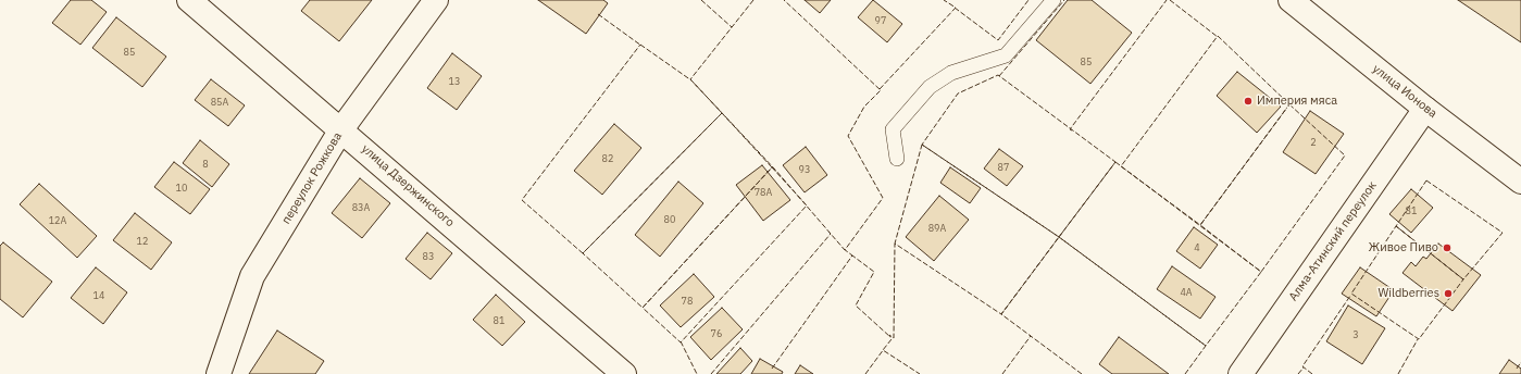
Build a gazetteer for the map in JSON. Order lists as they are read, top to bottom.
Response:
{
  "streets": {
    "street": [
      "улица Ионова",
      "переулок Рожкова",
      "улица Дзержинского",
      "Алма-Атинский переулок"
    ]
  },
  "crossings": [
    ["улица Ионова", "Алма-Атинский переулок"],
    ["переулок Рожкова", "улица Дзержинского"]
  ],
  "places": ["Империя мяса", "Живое Пиво", "Wildberries"],
  "house_numbers": [
    "97",
    "85",
    "85",
    "13",
    "85А",
    "2",
    "82",
    "8",
    "87",
    "93",
    "10",
    "78А",
    "83А",
    "81",
    "80",
    "12А",
    "89А",
    "12",
    "4",
    "83",
    "4А",
    "14",
    "78",
    "81",
    "76",
    "3"
  ]
}
